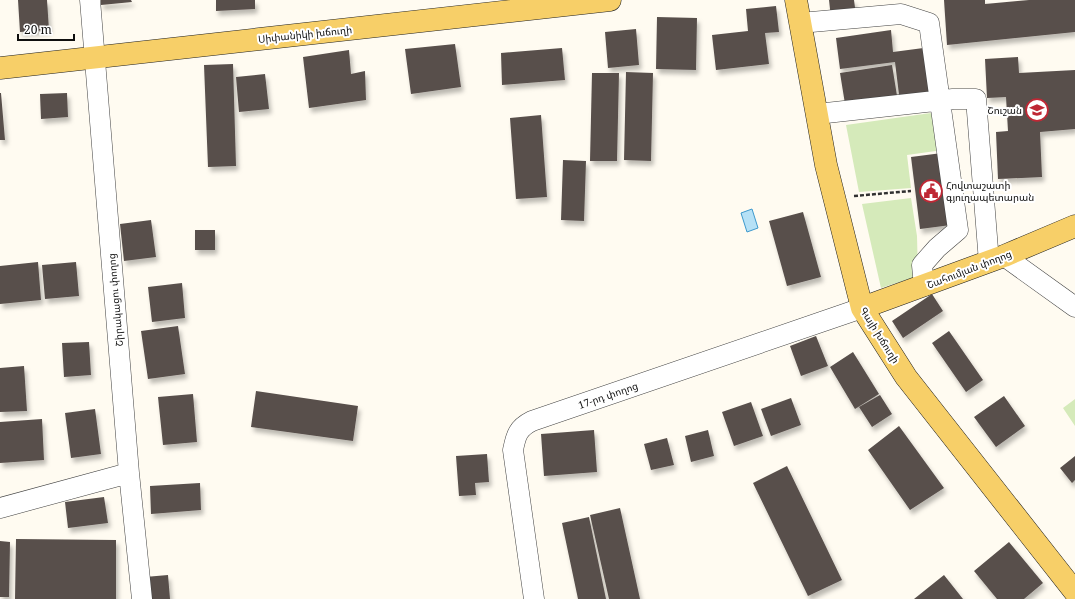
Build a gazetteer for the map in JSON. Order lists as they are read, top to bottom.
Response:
{
  "streets": {
    "main road": ["Սիփանիկի խճուղի", "Շահումյան փողոց", "Գայի խճուղի"],
    "street": ["Շիրակացու փողոց", "17-րդ փողոց"]
  },
  "crossings": [
    ["Սիփանիկի խճուղի", "Շիրակացու փողոց"],
    ["Շահումյան փողոց", "Գայի խճուղի"],
    ["Շահումյան փողոց", "17-րդ փողոց"],
    ["Գայի խճուղի", "17-րդ փողոց"]
  ],
  "places": {
    "school or university": ["Շուշան"],
    "public building": ["Հովտաշատի գյուղապետարան"]
  },
  "scale_bar": "20 m"
}
